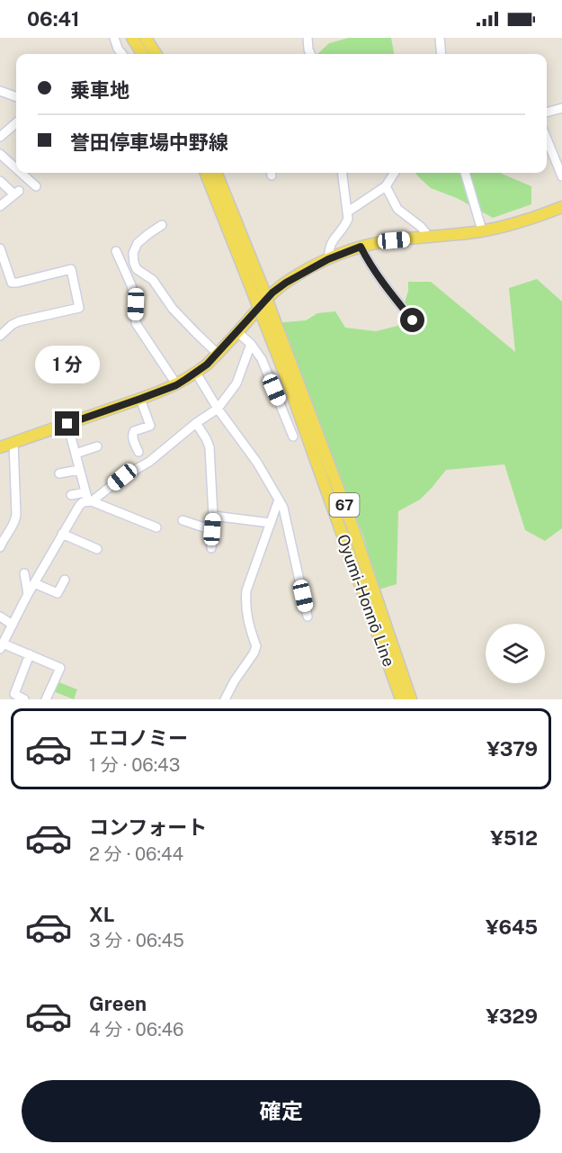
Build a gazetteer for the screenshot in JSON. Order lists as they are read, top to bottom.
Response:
{
  "streets": {
    "main road": ["67", "Oyumi-Honnō Line"]
  },
  "page": {
    "status": "06:41",
    "banner": ["乗車地", "誉田停車場中野線"],
    "bubble": "1 分",
    "list": [
      {
        "name": "エコノミー",
        "note": "1 分 · 06:43",
        "value": "¥379"
      },
      {
        "name": "コンフォート",
        "note": "2 分 · 06:44",
        "value": "¥512"
      },
      {
        "name": "XL",
        "note": "3 分 · 06:45",
        "value": "¥645"
      },
      {
        "name": "Green",
        "note": "4 分 · 06:46",
        "value": "¥329"
      }
    ],
    "buttons": "確定"
  }
}
